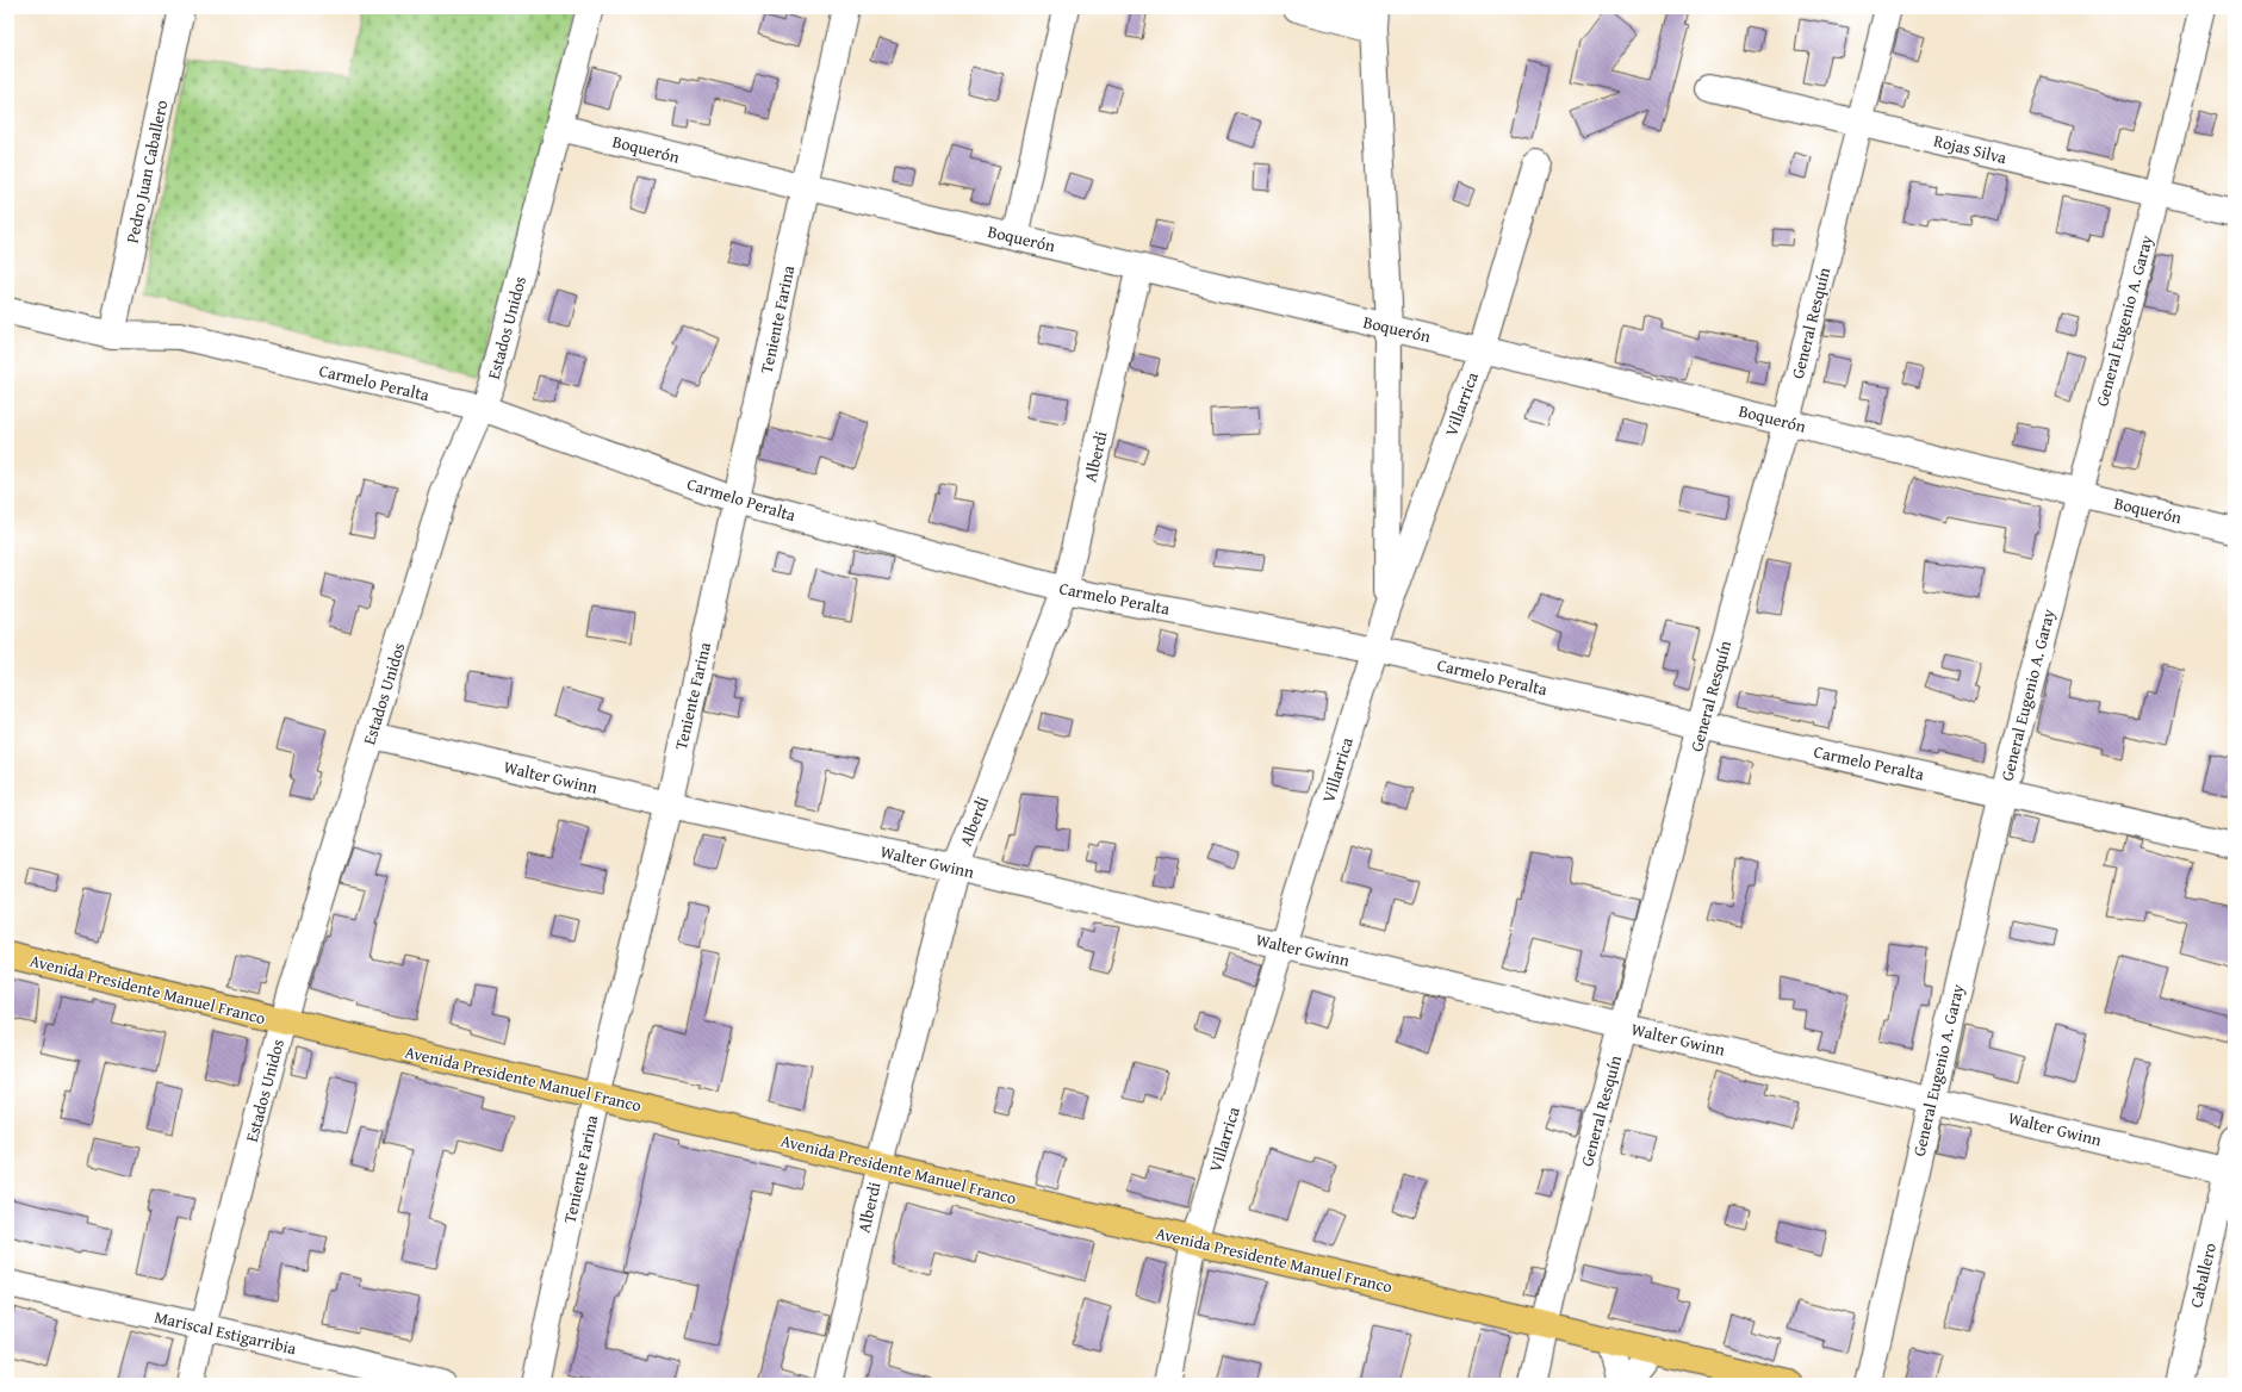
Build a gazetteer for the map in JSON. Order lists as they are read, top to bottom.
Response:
{
  "streets": {
    "main road": ["Avenida Presidente Manuel Franco"],
    "street": [
      "Boquerón",
      "Rojas Silva",
      "Pedro Juan Caballero",
      "Teniente Farina",
      "General Eugenio A. Garay",
      "General Resquín",
      "Estados Unidos",
      "Carmelo Peralta",
      "Villarrica",
      "Alberdi",
      "Walter Gwinn",
      "Caballero",
      "Mariscal Estigarribia"
    ]
  },
  "crossings": [
    ["Boquerón", "Teniente Farina"],
    ["Boquerón", "General Eugenio A. Garay"],
    ["Boquerón", "General Resquín"],
    ["Boquerón", "Estados Unidos"],
    ["Boquerón", "Villarrica"],
    ["Boquerón", "Alberdi"],
    ["Rojas Silva", "General Eugenio A. Garay"],
    ["Rojas Silva", "General Resquín"],
    ["Pedro Juan Caballero", "Carmelo Peralta"],
    ["Teniente Farina", "Carmelo Peralta"],
    ["Teniente Farina", "Walter Gwinn"],
    ["Teniente Farina", "Avenida Presidente Manuel Franco"],
    ["General Eugenio A. Garay", "Carmelo Peralta"],
    ["General Eugenio A. Garay", "Walter Gwinn"],
    ["General Resquín", "Carmelo Peralta"],
    ["General Resquín", "Walter Gwinn"],
    ["General Resquín", "Avenida Presidente Manuel Franco"],
    ["Estados Unidos", "Carmelo Peralta"],
    ["Estados Unidos", "Walter Gwinn"],
    ["Estados Unidos", "Avenida Presidente Manuel Franco"],
    ["Estados Unidos", "Mariscal Estigarribia"],
    ["Carmelo Peralta", "Villarrica"],
    ["Carmelo Peralta", "Alberdi"],
    ["Villarrica", "Walter Gwinn"],
    ["Villarrica", "Avenida Presidente Manuel Franco"],
    ["Alberdi", "Walter Gwinn"],
    ["Alberdi", "Avenida Presidente Manuel Franco"],
    ["Walter Gwinn", "Caballero"]
  ]
}
